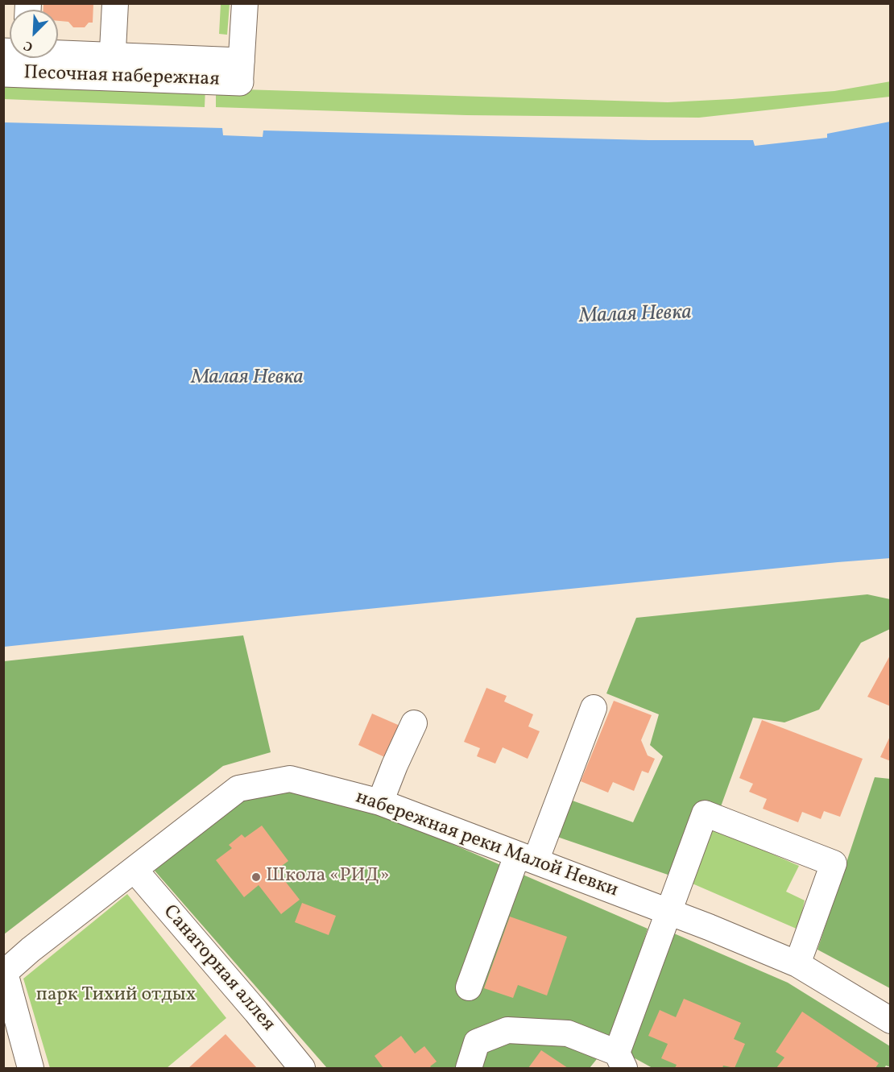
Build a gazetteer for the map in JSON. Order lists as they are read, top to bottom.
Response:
{
  "streets": {
    "main road": ["Песочная набережная"],
    "street": ["набережная реки Малой Невки", "Санаторная аллея"]
  },
  "crossings": [
    ["набережная реки Малой Невки", "Санаторная аллея"]
  ],
  "water": ["Малая Невка"],
  "parks": ["парк Тихий отдых"],
  "places": ["Школа «РИД»"],
  "north": "bottom left"
}
